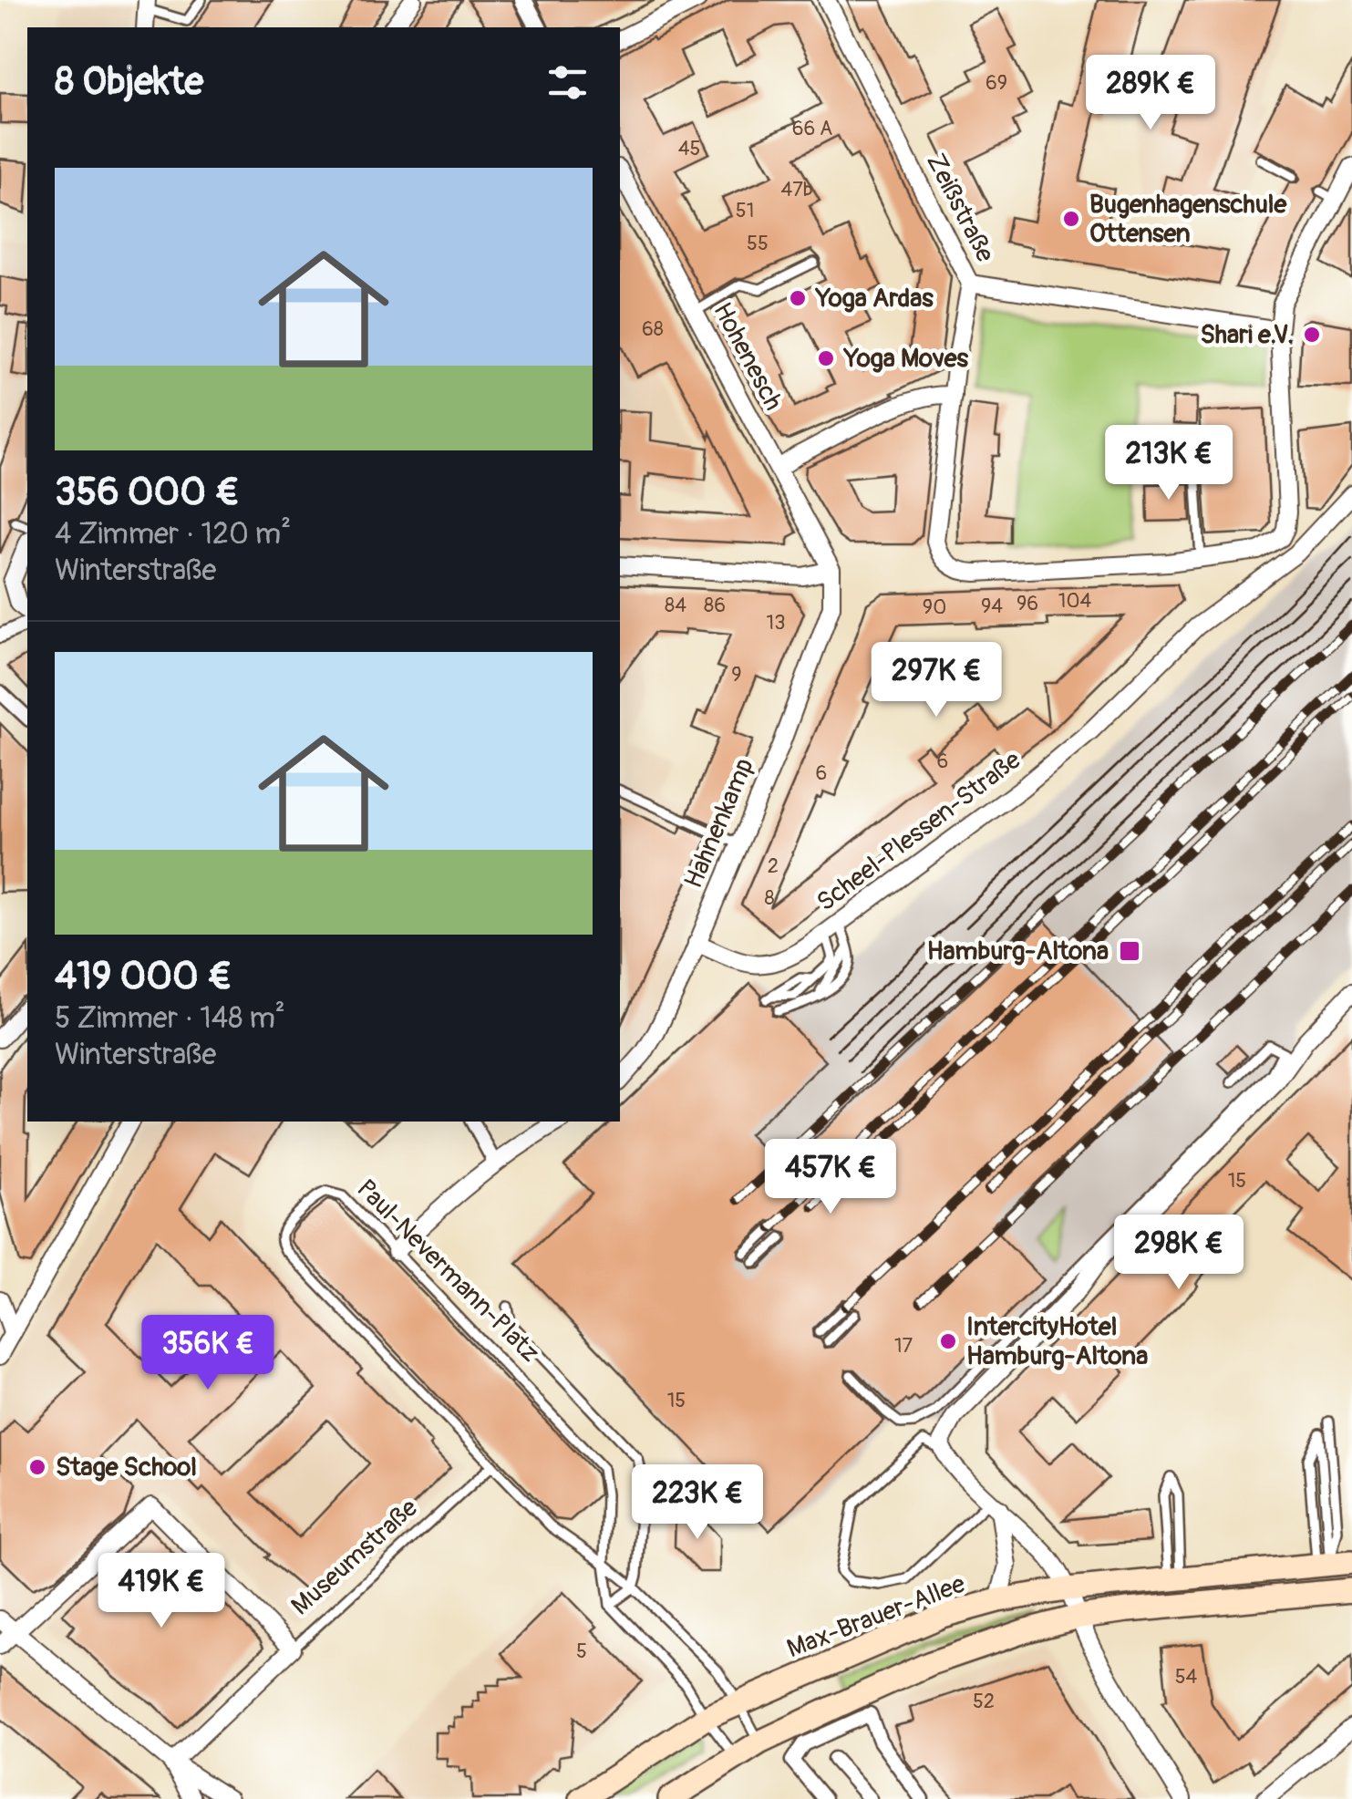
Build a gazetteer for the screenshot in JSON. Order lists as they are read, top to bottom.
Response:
{
  "streets": {
    "main road": ["Max-Brauer-Allee"],
    "street": [
      "Zeißstraße",
      "Hohenesch",
      "Hahnenkamp",
      "Scheel-Plessen-Straße",
      "Museumstraße"
    ],
    "lane": ["Paul-Nevermann-Platz"]
  },
  "crossings": [
    ["Hohenesch", "Hahnenkamp"],
    ["Hahnenkamp", "Scheel-Plessen-Straße"],
    ["Paul-Nevermann-Platz", "Museumstraße"],
    ["Paul-Nevermann-Platz", "Max-Brauer-Allee"]
  ],
  "places": {
    "other": [
      "Bugenhagenschule Ottensen",
      "Yoga Ardas",
      "Shari e.V.",
      "Yoga Moves",
      "IntercityHotel Hamburg-Altona",
      "Stage School"
    ],
    "transit": ["Hamburg-Altona"]
  },
  "house_numbers": [
    "69",
    "66 A",
    "45",
    "47b",
    "51",
    "55",
    "68",
    "104",
    "96",
    "84",
    "86",
    "94",
    "90",
    "13",
    "9",
    "6",
    "6",
    "2",
    "8",
    "15",
    "17",
    "15",
    "5",
    "54",
    "52"
  ],
  "page": {
    "heading": "8 Objekte",
    "price": [
      "289K €",
      "213K €",
      "297K €",
      "457K €",
      "298K €",
      "356K €",
      "223K €",
      "419K €"
    ],
    "list": [
      {
        "name": "356 000 €",
        "note": "4 Zimmer · 120 m² · Winterstraße"
      },
      {
        "name": "419 000 €",
        "note": "5 Zimmer · 148 m² · Winterstraße"
      }
    ]
  }
}
